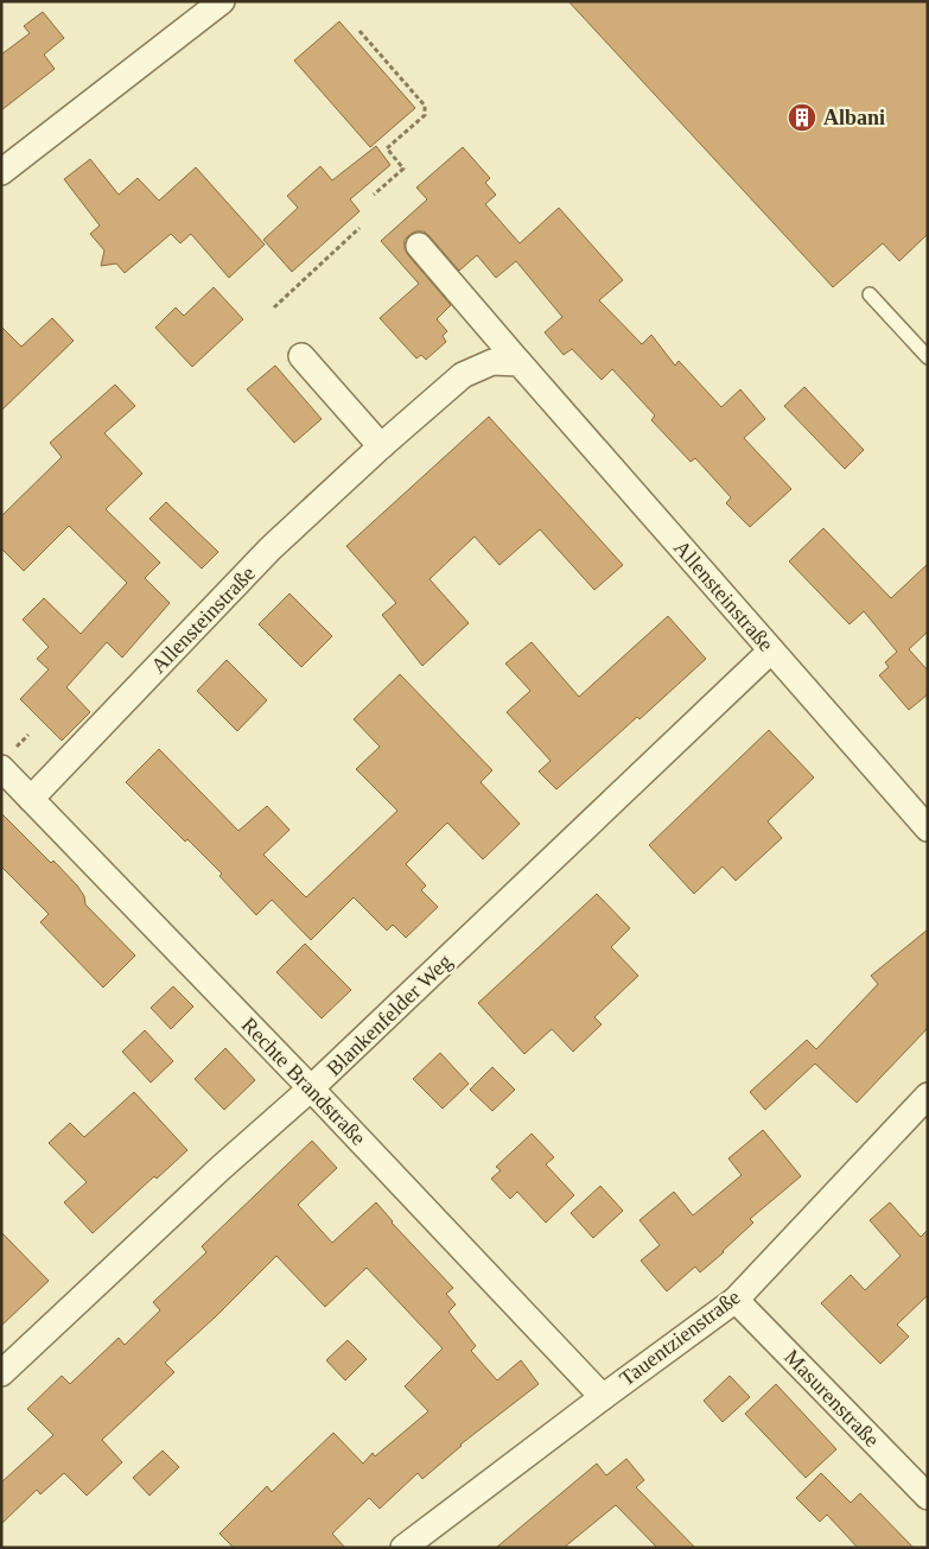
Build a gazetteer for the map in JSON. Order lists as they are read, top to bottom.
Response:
{
  "streets": {
    "street": [
      "Allensteinstraße",
      "Blankenfelder Weg",
      "Rechte Brandstraße",
      "Tauentzienstraße",
      "Masurenstraße"
    ]
  },
  "crossings": [
    ["Allensteinstraße", "Blankenfelder Weg"],
    ["Allensteinstraße", "Rechte Brandstraße"],
    ["Blankenfelder Weg", "Rechte Brandstraße"],
    ["Rechte Brandstraße", "Tauentzienstraße"],
    ["Tauentzienstraße", "Masurenstraße"]
  ],
  "places": {
    "building": ["Albani"]
  }
}
